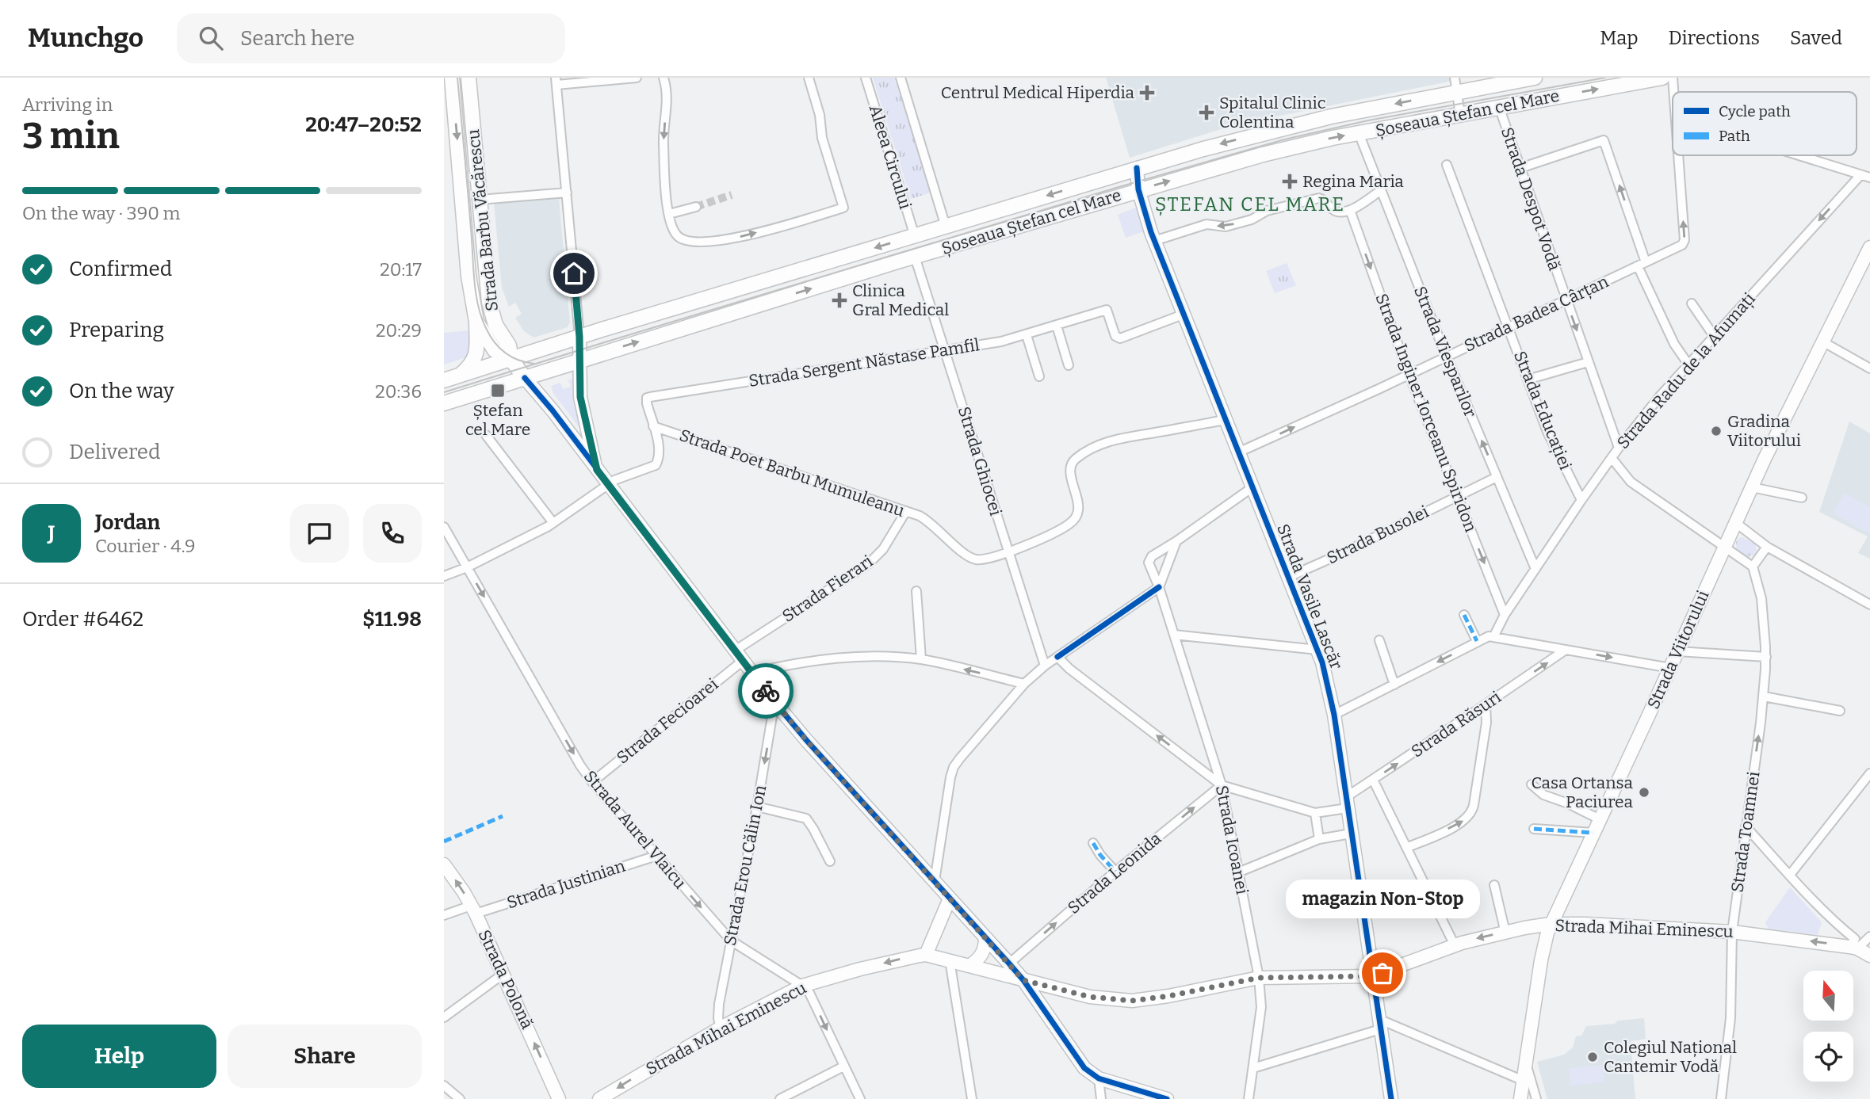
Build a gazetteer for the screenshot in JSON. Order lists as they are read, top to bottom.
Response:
{
  "streets": {
    "main road": ["Șoseaua Ștefan cel Mare", "Strada Barbu Văcărescu"],
    "street": [
      "Aleea Circului",
      "Strada Despot Vodă",
      "Strada Badea Cârțan",
      "Strada Viesparilor",
      "Strada Sergent Năstase Pamfil",
      "Strada Radu de la Afumați",
      "Strada Educației",
      "Strada Inginer Iorceanu Spiridon",
      "Strada Ghiocei",
      "Strada Poet Barbu Mumuleanu",
      "Strada Busolei",
      "Strada Fierari",
      "Strada Vasile Lascăr",
      "Strada Viitorului",
      "Strada Fecioarei",
      "Strada Răsuri",
      "Strada Aurel Vlaicu",
      "Strada Toamnei",
      "Strada Icoanei",
      "Strada Erou Călin Ion",
      "Strada Leonida",
      "Strada Justinian",
      "Strada Mihai Eminescu",
      "Strada Polonă"
    ]
  },
  "crossings": [
    ["Șoseaua Ștefan cel Mare", "Aleea Circului"],
    ["Șoseaua Ștefan cel Mare", "Strada Despot Vodă"],
    ["Șoseaua Ștefan cel Mare", "Strada Barbu Văcărescu"],
    ["Șoseaua Ștefan cel Mare", "Strada Viesparilor"],
    ["Șoseaua Ștefan cel Mare", "Strada Ghiocei"],
    ["Șoseaua Ștefan cel Mare", "Strada Vasile Lascăr"],
    ["Strada Despot Vodă", "Strada Badea Cârțan"],
    ["Strada Despot Vodă", "Strada Radu de la Afumați"],
    ["Strada Badea Cârțan", "Strada Viesparilor"],
    ["Strada Badea Cârțan", "Strada Educației"],
    ["Strada Badea Cârțan", "Strada Inginer Iorceanu Spiridon"],
    ["Strada Badea Cârțan", "Strada Vasile Lascăr"],
    ["Strada Viesparilor", "Strada Radu de la Afumați"],
    ["Strada Viesparilor", "Strada Busolei"],
    ["Strada Sergent Năstase Pamfil", "Strada Ghiocei"],
    ["Strada Sergent Năstase Pamfil", "Strada Poet Barbu Mumuleanu"],
    ["Strada Sergent Năstase Pamfil", "Strada Vasile Lascăr"],
    ["Strada Radu de la Afumați", "Strada Educației"],
    ["Strada Radu de la Afumați", "Strada Inginer Iorceanu Spiridon"],
    ["Strada Inginer Iorceanu Spiridon", "Strada Busolei"],
    ["Strada Ghiocei", "Strada Poet Barbu Mumuleanu"],
    ["Strada Poet Barbu Mumuleanu", "Strada Fierari"],
    ["Strada Poet Barbu Mumuleanu", "Strada Vasile Lascăr"],
    ["Strada Busolei", "Strada Vasile Lascăr"],
    ["Strada Fierari", "Strada Fecioarei"],
    ["Strada Vasile Lascăr", "Strada Răsuri"],
    ["Strada Vasile Lascăr", "Strada Icoanei"],
    ["Strada Vasile Lascăr", "Strada Mihai Eminescu"],
    ["Strada Viitorului", "Strada Mihai Eminescu"],
    ["Strada Fecioarei", "Strada Aurel Vlaicu"],
    ["Strada Aurel Vlaicu", "Strada Erou Călin Ion"],
    ["Strada Aurel Vlaicu", "Strada Justinian"],
    ["Strada Aurel Vlaicu", "Strada Mihai Eminescu"],
    ["Strada Toamnei", "Strada Mihai Eminescu"],
    ["Strada Icoanei", "Strada Leonida"],
    ["Strada Icoanei", "Strada Mihai Eminescu"],
    ["Strada Erou Călin Ion", "Strada Mihai Eminescu"],
    ["Strada Justinian", "Strada Polonă"]
  ],
  "one_way": [
    "Strada Badea Cârțan",
    "Strada Radu de la Afumați",
    "Strada Inginer Iorceanu Spiridon",
    "Strada Aurel Vlaicu",
    "Strada Leonida",
    "Strada Polonă"
  ],
  "districts": ["ȘTEFAN CEL MARE"],
  "places": {
    "health": [
      "Centrul Medical Hiperdia",
      "Spitalul Clinic Colentina",
      "Regina Maria",
      "Clinica Gral Medical"
    ],
    "transit": ["Ștefan cel Mare"],
    "other": [
      "Gradina Viitorului",
      "Casa Ortansa Paciurea",
      "magazin Non-Stop",
      "Colegiul Național Cantemir Vodă"
    ]
  },
  "legend": ["Cycle path", "Path"],
  "north": "top",
  "page": {
    "header": "Munchgo",
    "search": "Search here",
    "nav": ["Map", "Directions", "Saved"],
    "heading": ["3 min", "Arriving in", "20:47–20:52"],
    "panel": [
      "Jordan",
      "Courier · 4.9",
      "Order #6462",
      "$11.98"
    ],
    "bar": "On the way · 390 m",
    "list": [
      ["Confirmed", "20:17"],
      ["Preparing", "20:29"],
      ["On the way", "20:36"],
      "Delivered"
    ],
    "round": "J",
    "bubble": "magazin Non-Stop",
    "buttons": ["Help", "Share"]
  }
}
